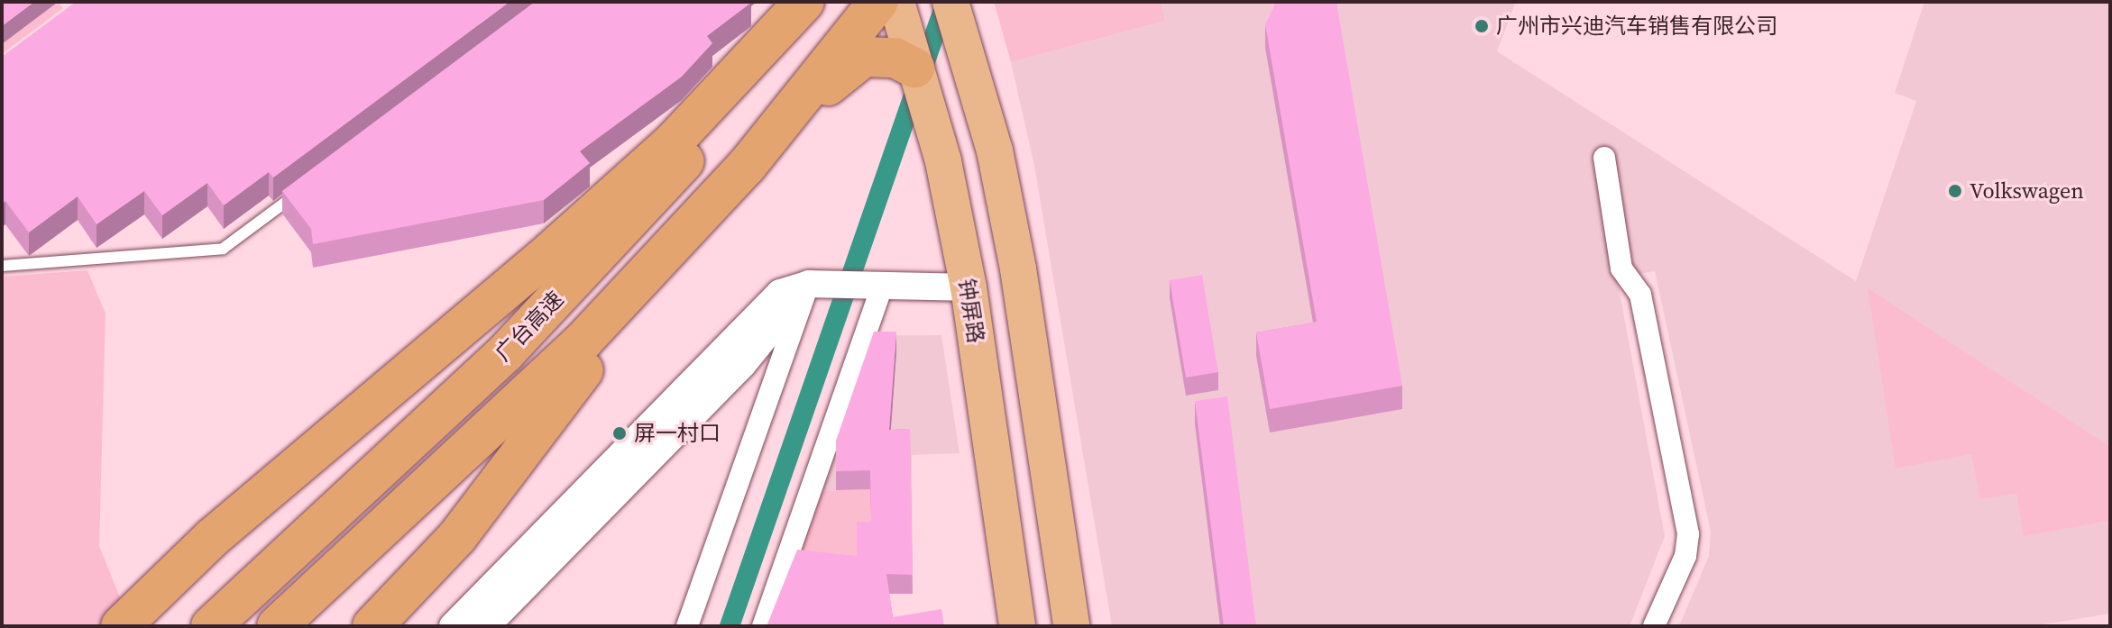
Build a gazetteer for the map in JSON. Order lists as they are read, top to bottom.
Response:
{
  "streets": {
    "highway": ["钟屏路", "广台高速"]
  },
  "places": ["广州市兴迪汽车销售有限公司", "Volkswagen", "屏一村口"]
}
